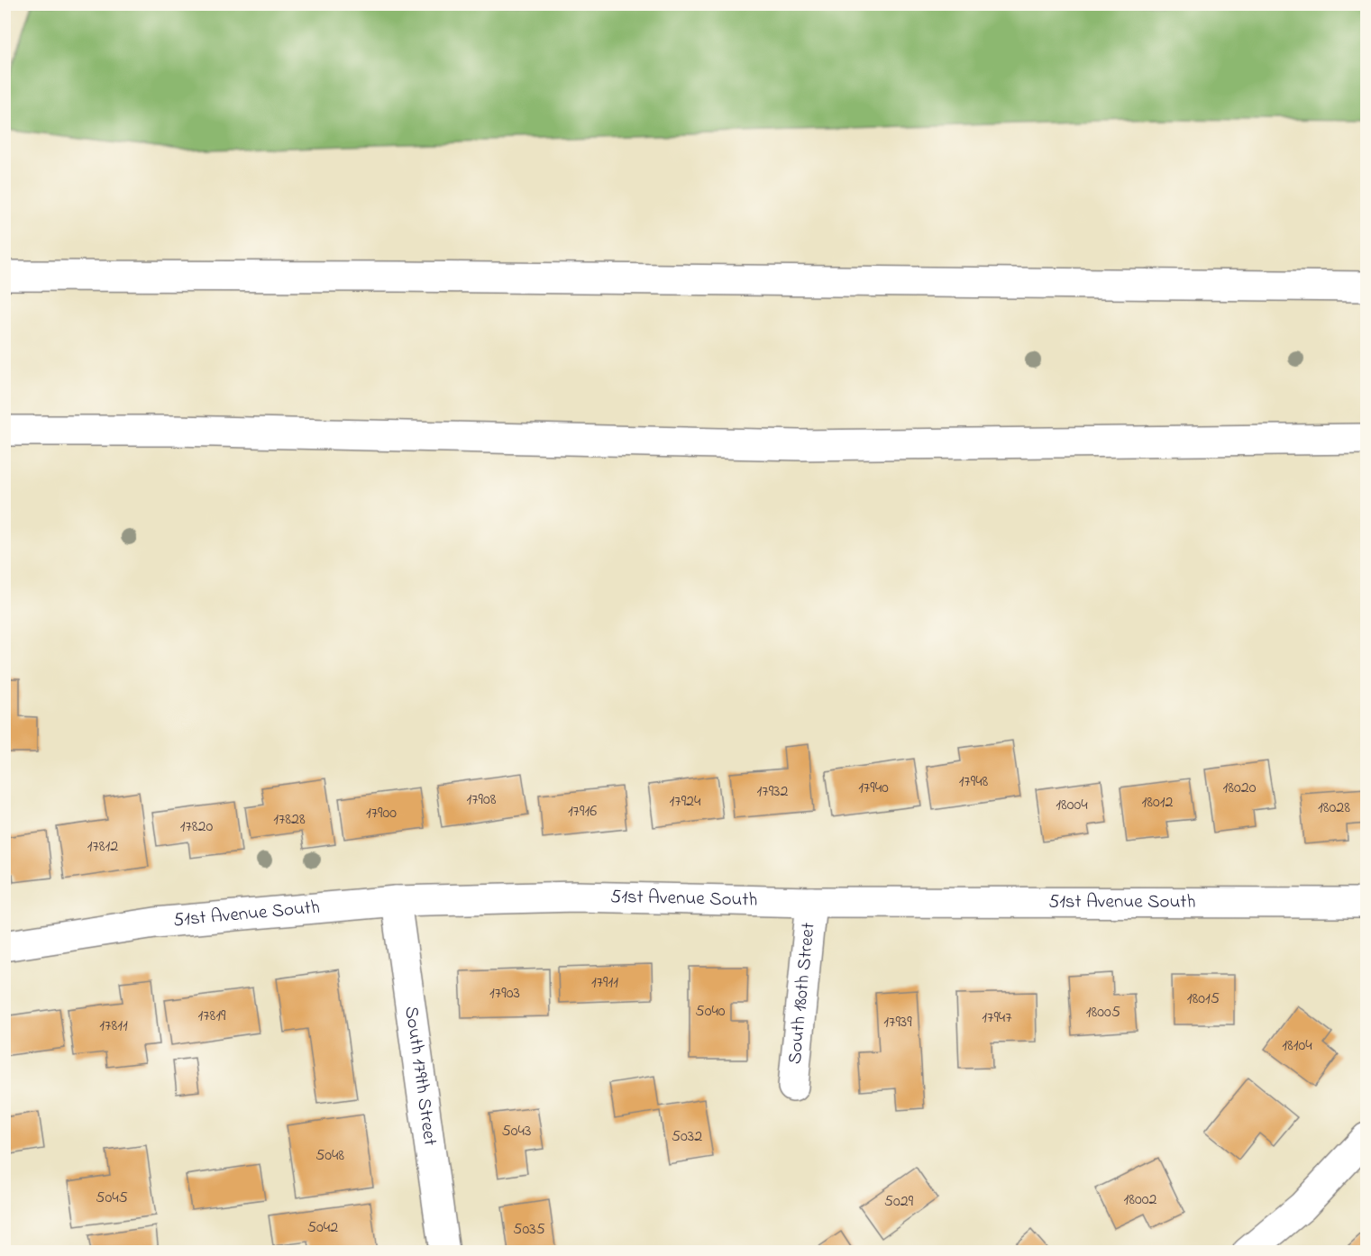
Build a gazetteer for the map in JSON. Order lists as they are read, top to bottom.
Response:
{
  "streets": {
    "main road": ["51st Avenue South", "South 180th Street", "South 179th Street"]
  },
  "crossings": [
    ["51st Avenue South", "South 180th Street"],
    ["51st Avenue South", "South 179th Street"]
  ],
  "house_numbers": [
    "17948",
    "17940",
    "18020",
    "17932",
    "17908",
    "17924",
    "18012",
    "18004",
    "18028",
    "17916",
    "17900",
    "17828",
    "17820",
    "17812",
    "17911",
    "17903",
    "18015",
    "5040",
    "18005",
    "17819",
    "17947",
    "17939",
    "17811",
    "18104",
    "5043",
    "5032",
    "5048",
    "5045",
    "18002",
    "5029",
    "5042",
    "5035"
  ]
}
